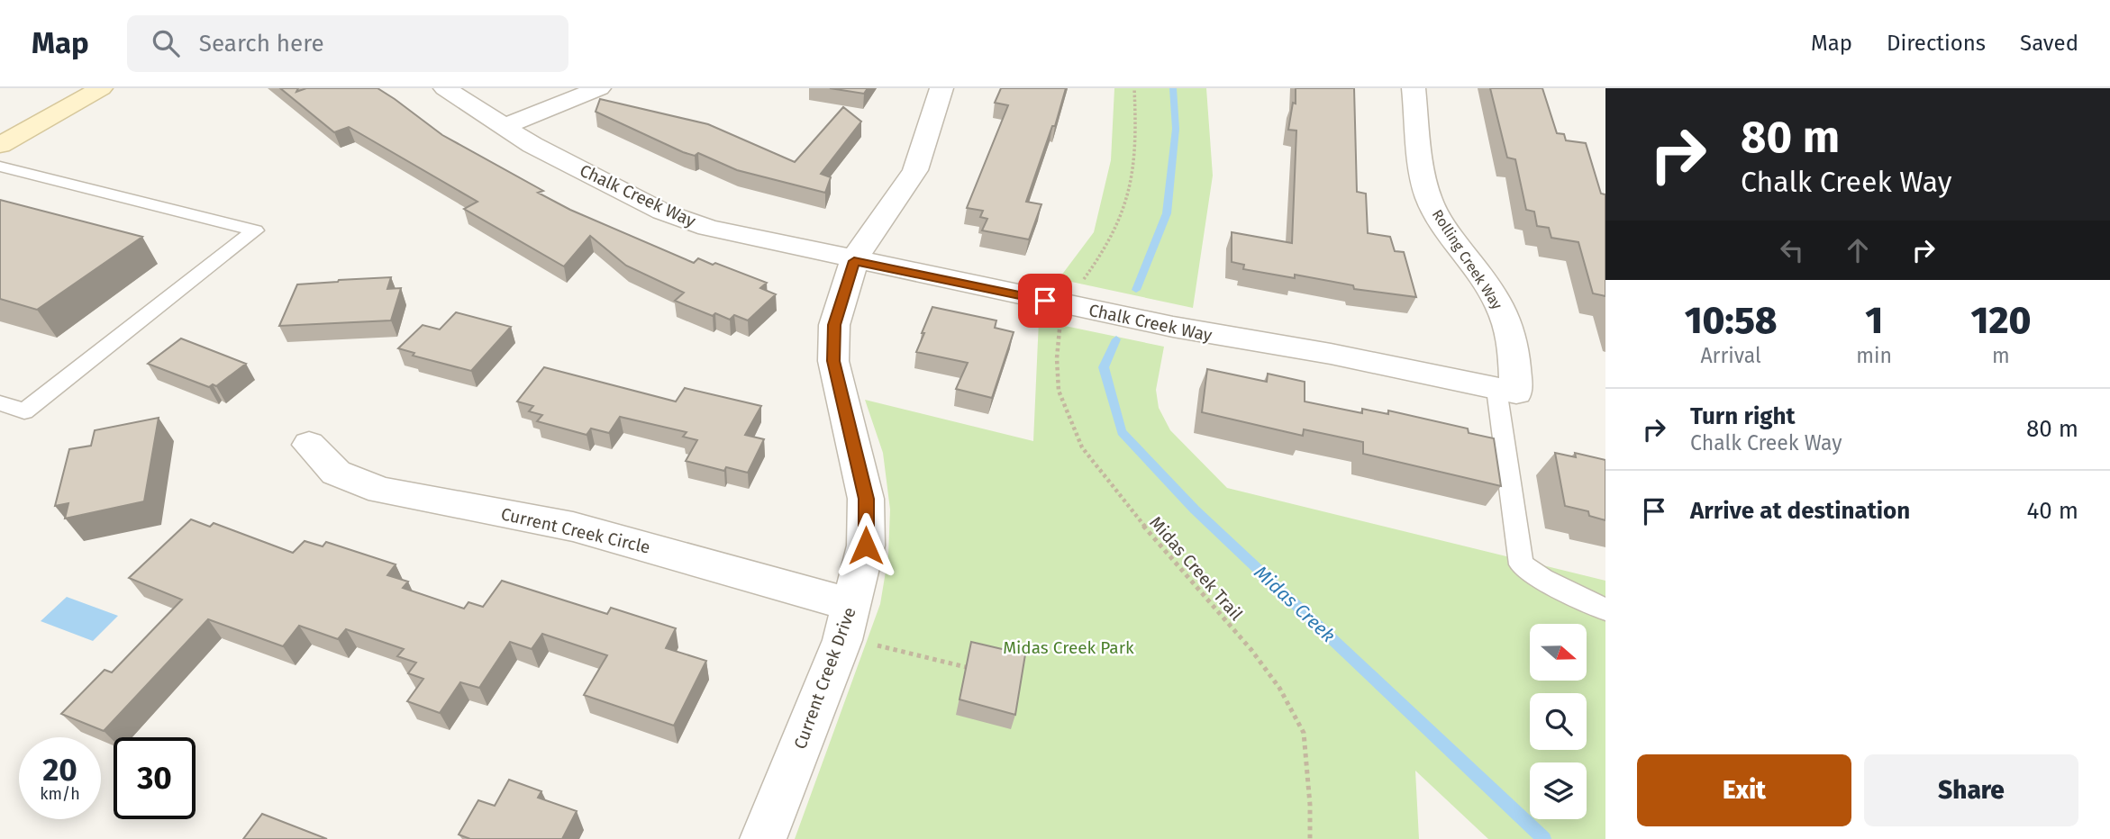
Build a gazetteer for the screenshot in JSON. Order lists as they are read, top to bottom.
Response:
{
  "streets": {
    "street": [
      "Chalk Creek Way",
      "Rolling Creek Way",
      "Current Creek Circle",
      "Current Creek Drive"
    ],
    "path": ["Midas Creek Trail"]
  },
  "crossings": [
    ["Chalk Creek Way", "Rolling Creek Way"],
    ["Chalk Creek Way", "Midas Creek Trail"],
    ["Chalk Creek Way", "Current Creek Drive"],
    ["Current Creek Circle", "Current Creek Drive"]
  ],
  "water": ["Midas Creek"],
  "parks": ["Midas Creek Park"],
  "north": "right",
  "page": {
    "header": "Map",
    "search": "Search here",
    "nav": ["Map", "Directions", "Saved"],
    "turn": ["80 m", "Chalk Creek Way"],
    "eta": [
      "10:58",
      "Arrival",
      "1",
      "min",
      "120",
      "m"
    ],
    "list": [
      {
        "name": "Turn right",
        "note": "Chalk Creek Way",
        "value": "80 m"
      },
      {
        "name": "Arrive at destination",
        "value": "40 m"
      }
    ],
    "speed": "20 km/h",
    "limit": "30",
    "buttons": ["Exit", "Share"]
  }
}
